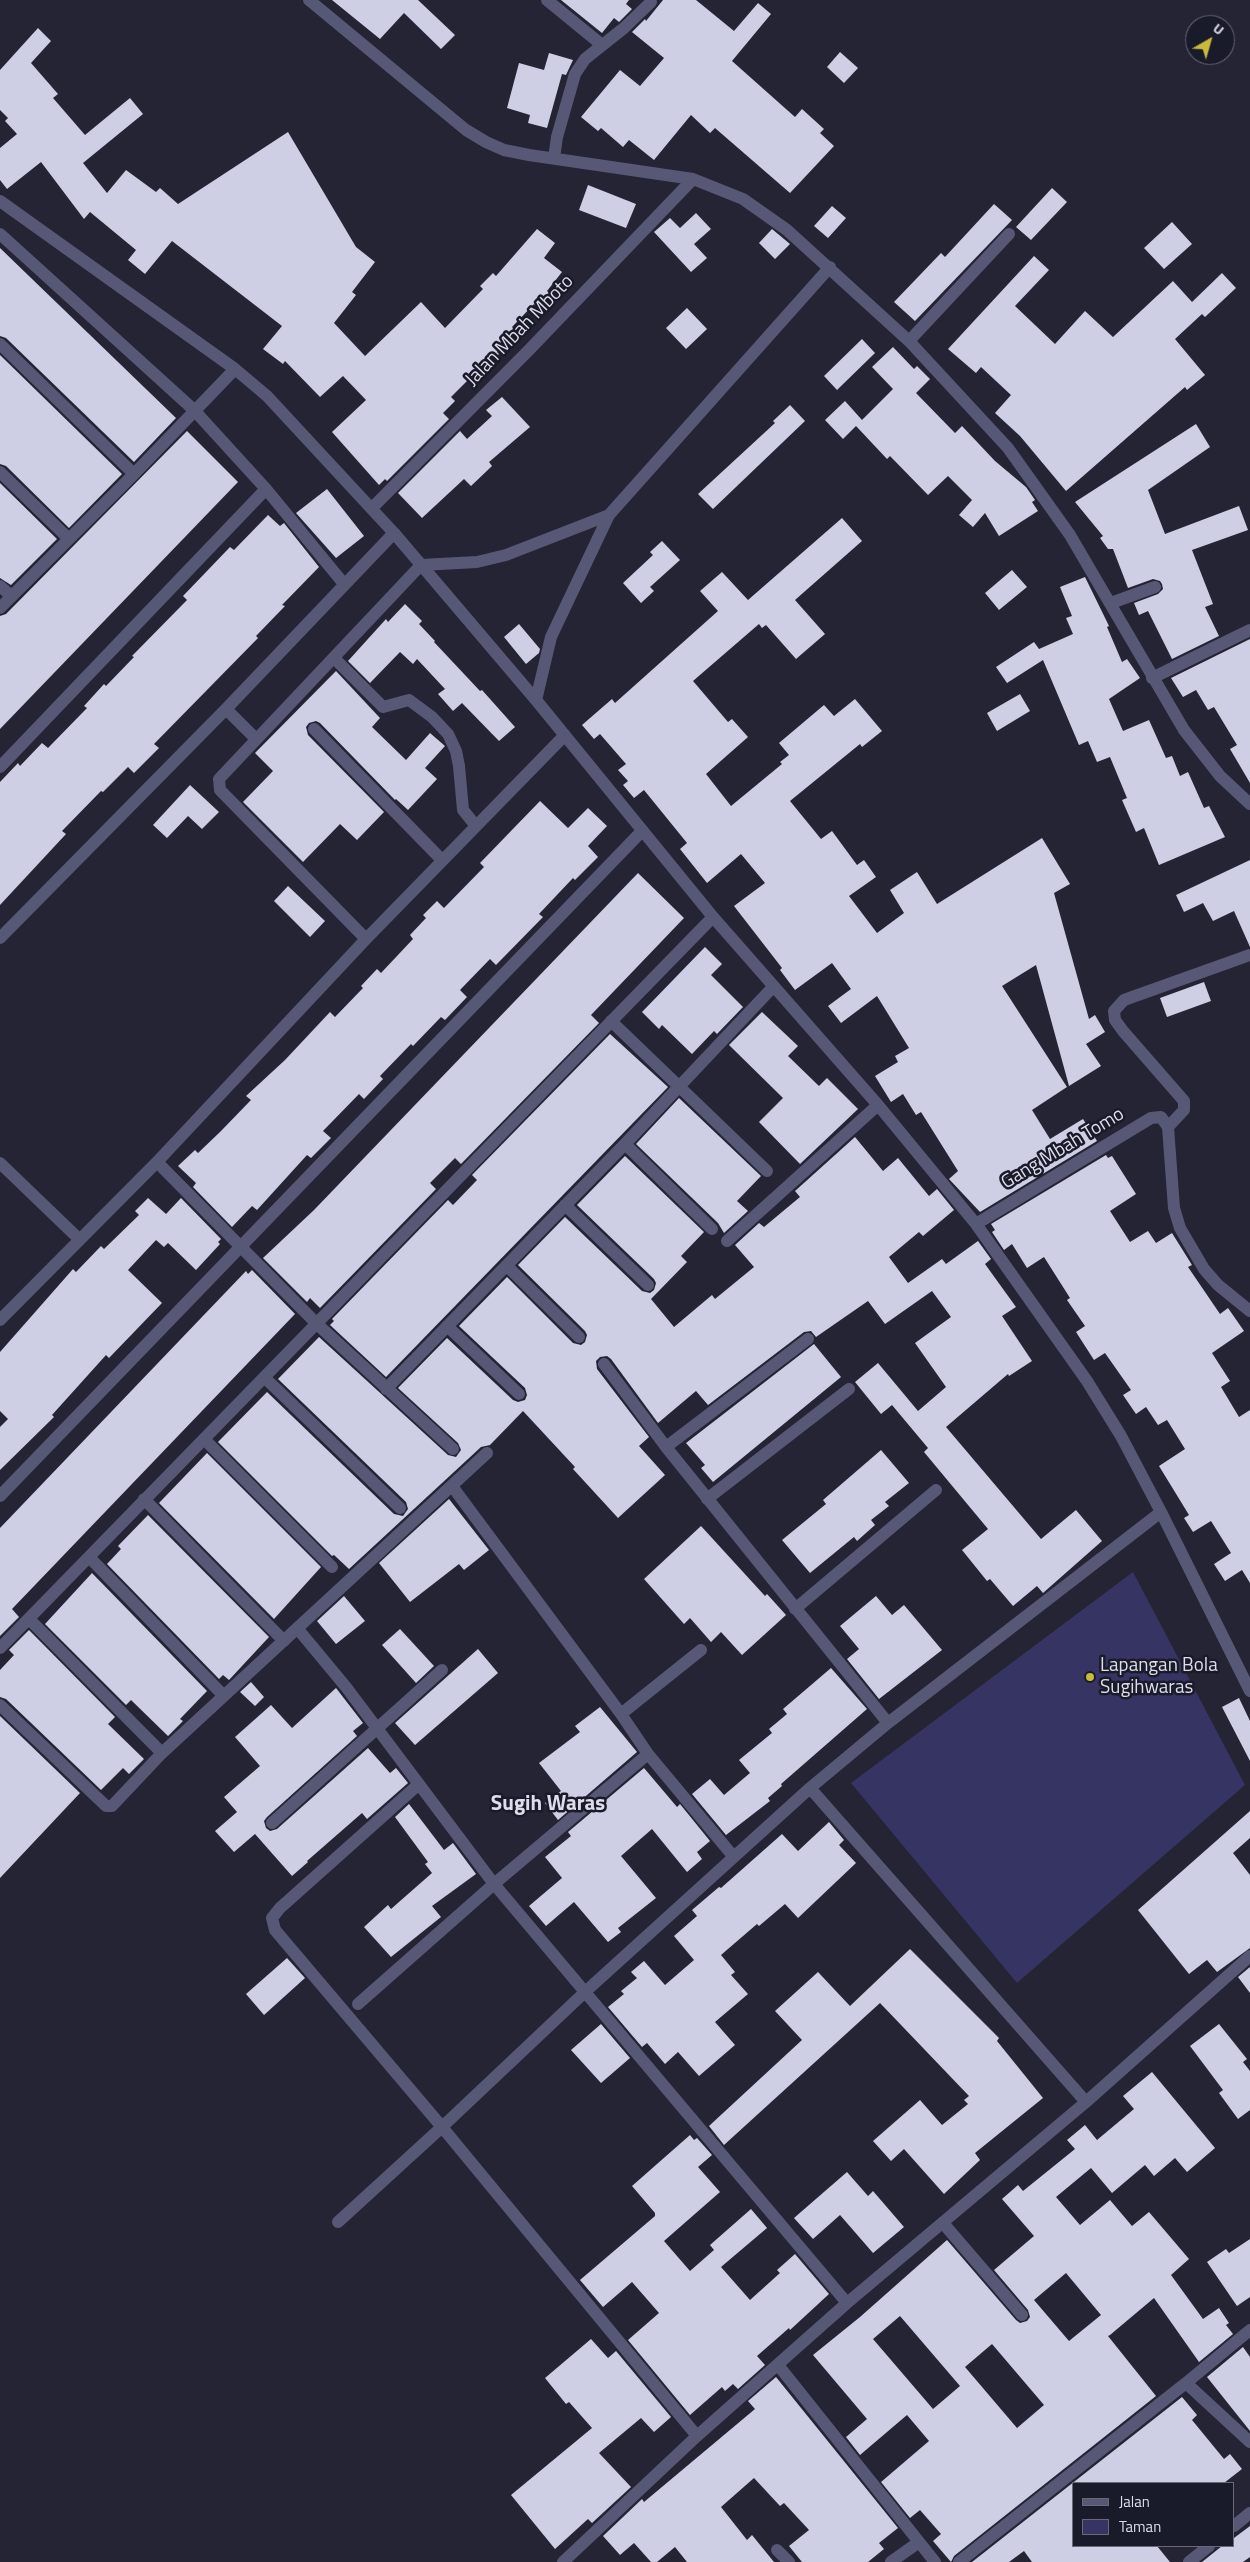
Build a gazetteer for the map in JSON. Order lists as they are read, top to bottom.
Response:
{
  "streets": {
    "street": ["Jalan Mbah Mboto", "Gang Mbah Tomo"]
  },
  "districts": ["Sugih Waras"],
  "places": ["Lapangan Bola Sugihwaras"],
  "legend": ["Jalan", "Taman"],
  "north": "top right"
}
